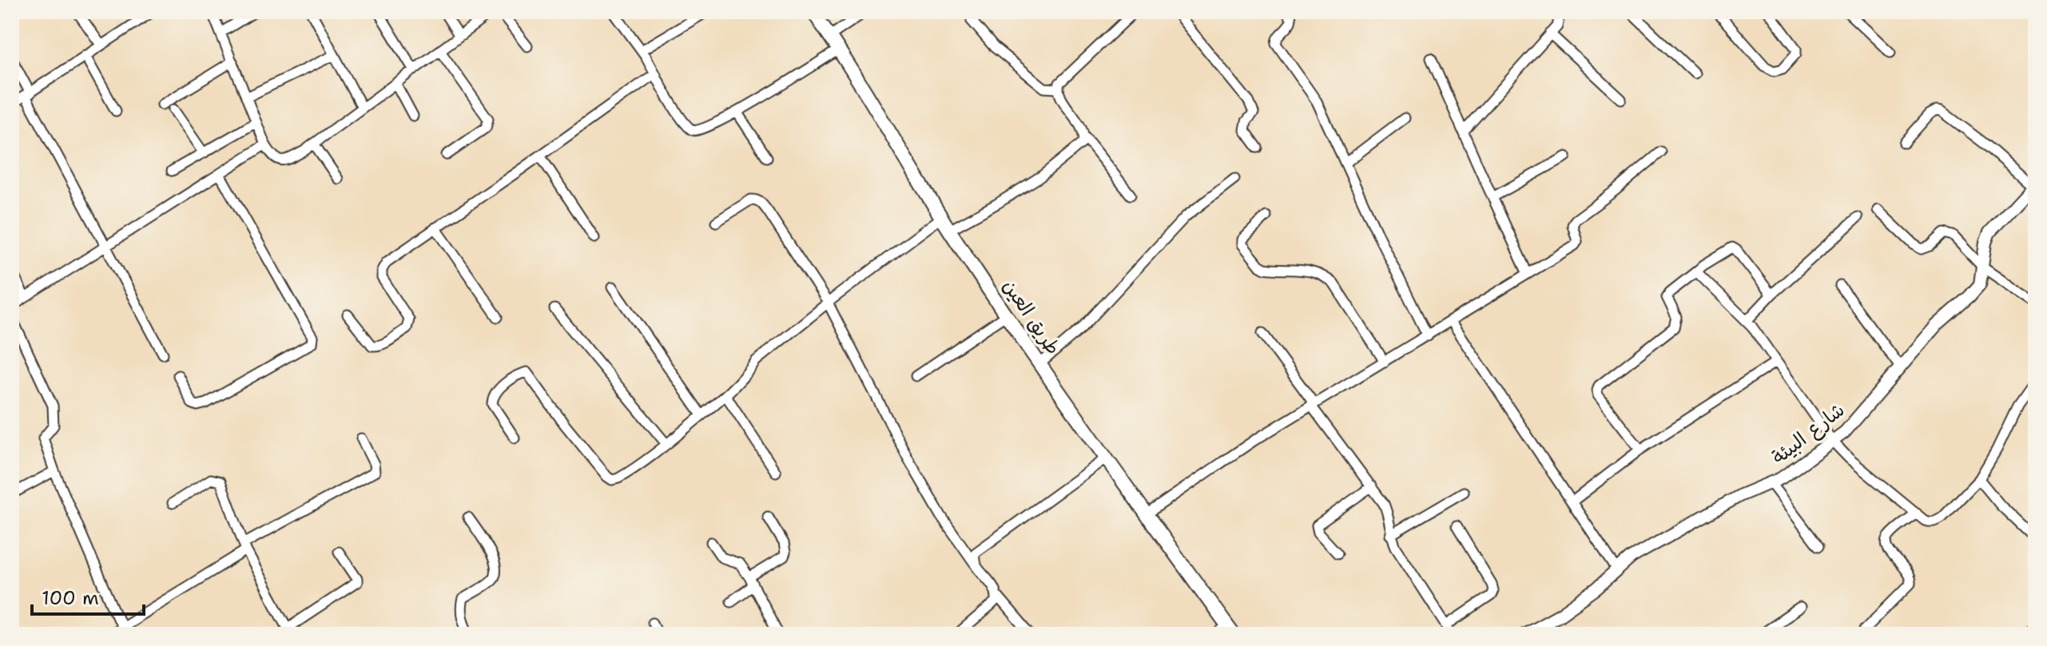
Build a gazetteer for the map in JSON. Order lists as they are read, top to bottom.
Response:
{
  "streets": {
    "main road": ["طريق العين"],
    "street": ["شارع البيئة"]
  },
  "scale_bar": "100 m"
}
